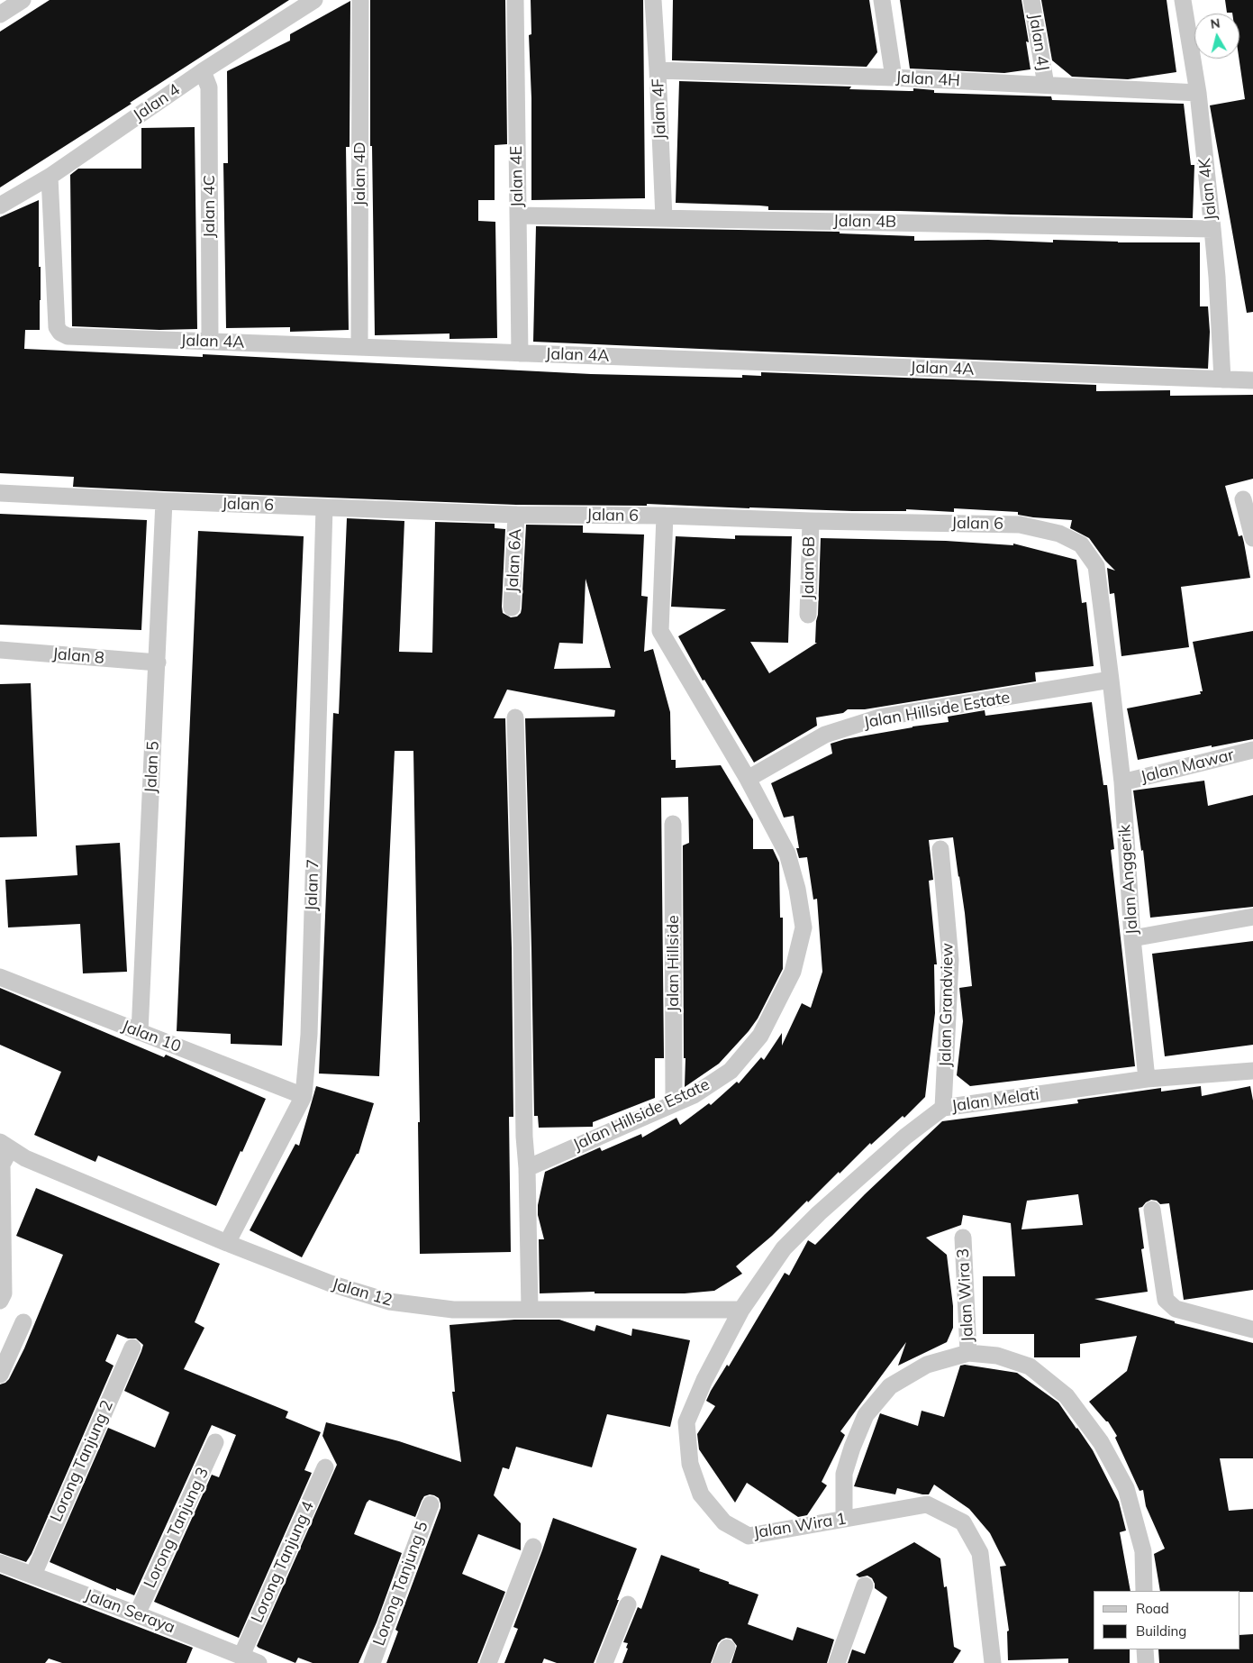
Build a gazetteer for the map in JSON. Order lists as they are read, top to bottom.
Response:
{
  "streets": {
    "street": [
      "Jalan 4J",
      "Jalan 4H",
      "Jalan 4",
      "Jalan 4F",
      "Jalan 4D",
      "Jalan 4E",
      "Jalan 4K",
      "Jalan 4C",
      "Jalan 4B",
      "Jalan 4A",
      "Jalan 6",
      "Jalan 6A",
      "Jalan 6B",
      "Jalan 8",
      "Jalan Hillside Estate",
      "Jalan Mawar",
      "Jalan 5",
      "Jalan Anggerik",
      "Jalan 7",
      "Jalan Hillside",
      "Jalan Grandview",
      "Jalan 10",
      "Jalan Melati",
      "Jalan 12",
      "Jalan Wira 3",
      "Lorong Tanjung 2",
      "Jalan Wira 1",
      "Lorong Tanjung 3",
      "Lorong Tanjung 4",
      "Lorong Tanjung 5",
      "Jalan Seraya"
    ]
  },
  "crossings": [
    ["Jalan 4J", "Jalan 4H"],
    ["Jalan 4H", "Jalan 4F"],
    ["Jalan 4H", "Jalan 4K"],
    ["Jalan 4", "Jalan 4C"],
    ["Jalan 4", "Jalan 4A"],
    ["Jalan 4F", "Jalan 4B"],
    ["Jalan 4D", "Jalan 4A"],
    ["Jalan 4E", "Jalan 4B"],
    ["Jalan 4E", "Jalan 4A"],
    ["Jalan 4K", "Jalan 4B"],
    ["Jalan 4K", "Jalan 4A"],
    ["Jalan 4C", "Jalan 4A"],
    ["Jalan 6", "Jalan 6A"],
    ["Jalan 6", "Jalan 6B"],
    ["Jalan 6", "Jalan Hillside Estate"],
    ["Jalan 6", "Jalan 5"],
    ["Jalan 6", "Jalan Anggerik"],
    ["Jalan 6", "Jalan 7"],
    ["Jalan 8", "Jalan 5"],
    ["Jalan Hillside Estate", "Jalan Anggerik"],
    ["Jalan Hillside Estate", "Jalan Hillside"],
    ["Jalan Mawar", "Jalan Anggerik"],
    ["Jalan 5", "Jalan 10"],
    ["Jalan Anggerik", "Jalan Melati"],
    ["Jalan 7", "Jalan 10"],
    ["Jalan 7", "Jalan 12"],
    ["Jalan Grandview", "Jalan Melati"],
    ["Jalan Melati", "Jalan 12"],
    ["Jalan Melati", "Jalan Wira 1"],
    ["Jalan 12", "Jalan Wira 1"],
    ["Lorong Tanjung 2", "Jalan Seraya"],
    ["Lorong Tanjung 3", "Jalan Seraya"],
    ["Lorong Tanjung 4", "Jalan Seraya"]
  ],
  "legend": ["Road", "Building"],
  "north": "top"
}
